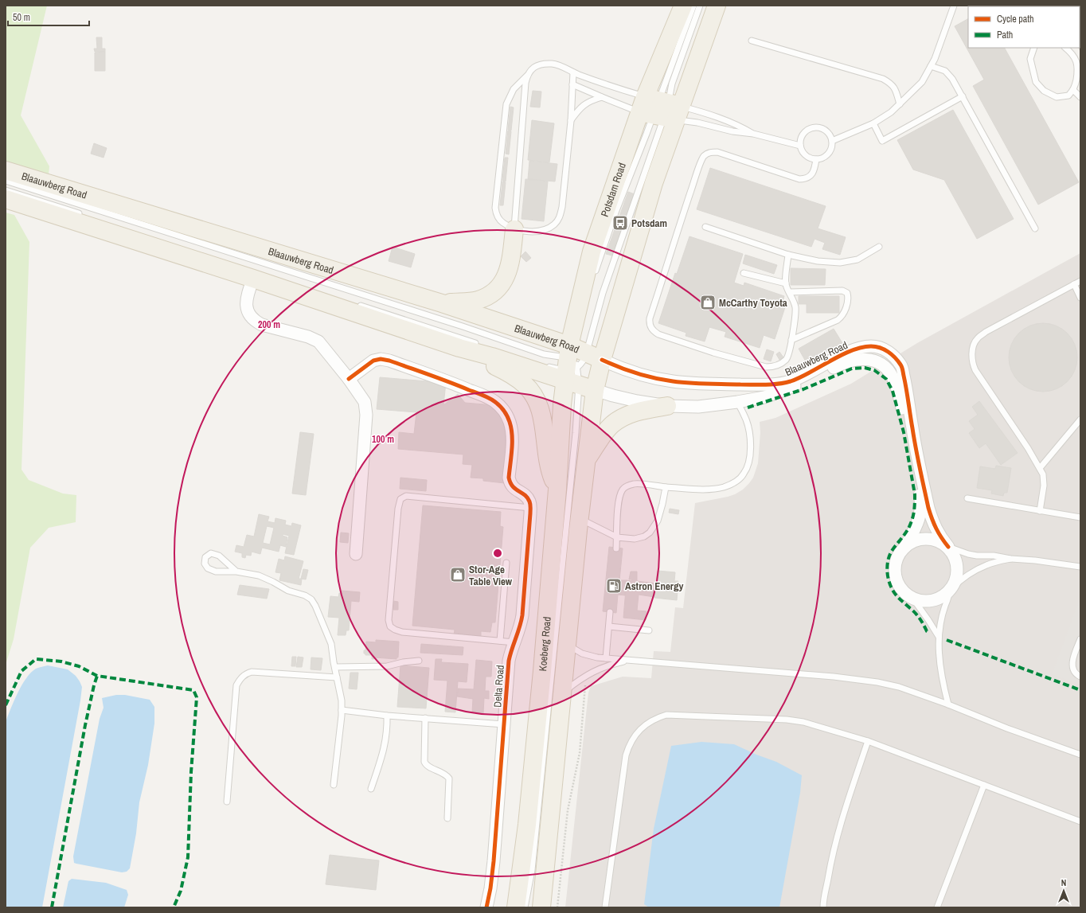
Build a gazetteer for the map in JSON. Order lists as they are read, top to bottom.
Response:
{
  "streets": {
    "main road": ["Blaauwberg Road", "Potsdam Road", "Koeberg Road"],
    "street": ["Delta Road"]
  },
  "crossings": [
    ["Blaauwberg Road", "Potsdam Road"],
    ["Blaauwberg Road", "Koeberg Road"],
    ["Potsdam Road", "Koeberg Road"]
  ],
  "places": {
    "bus stop": ["Potsdam"],
    "shop": ["McCarthy Toyota", "Stor-Age Table View"],
    "fuel station": ["Astron Energy"]
  },
  "legend": ["Cycle path", "Path"],
  "scale_bar": "50 m",
  "north": "top",
  "rings": ["200 m", "100 m"]
}
